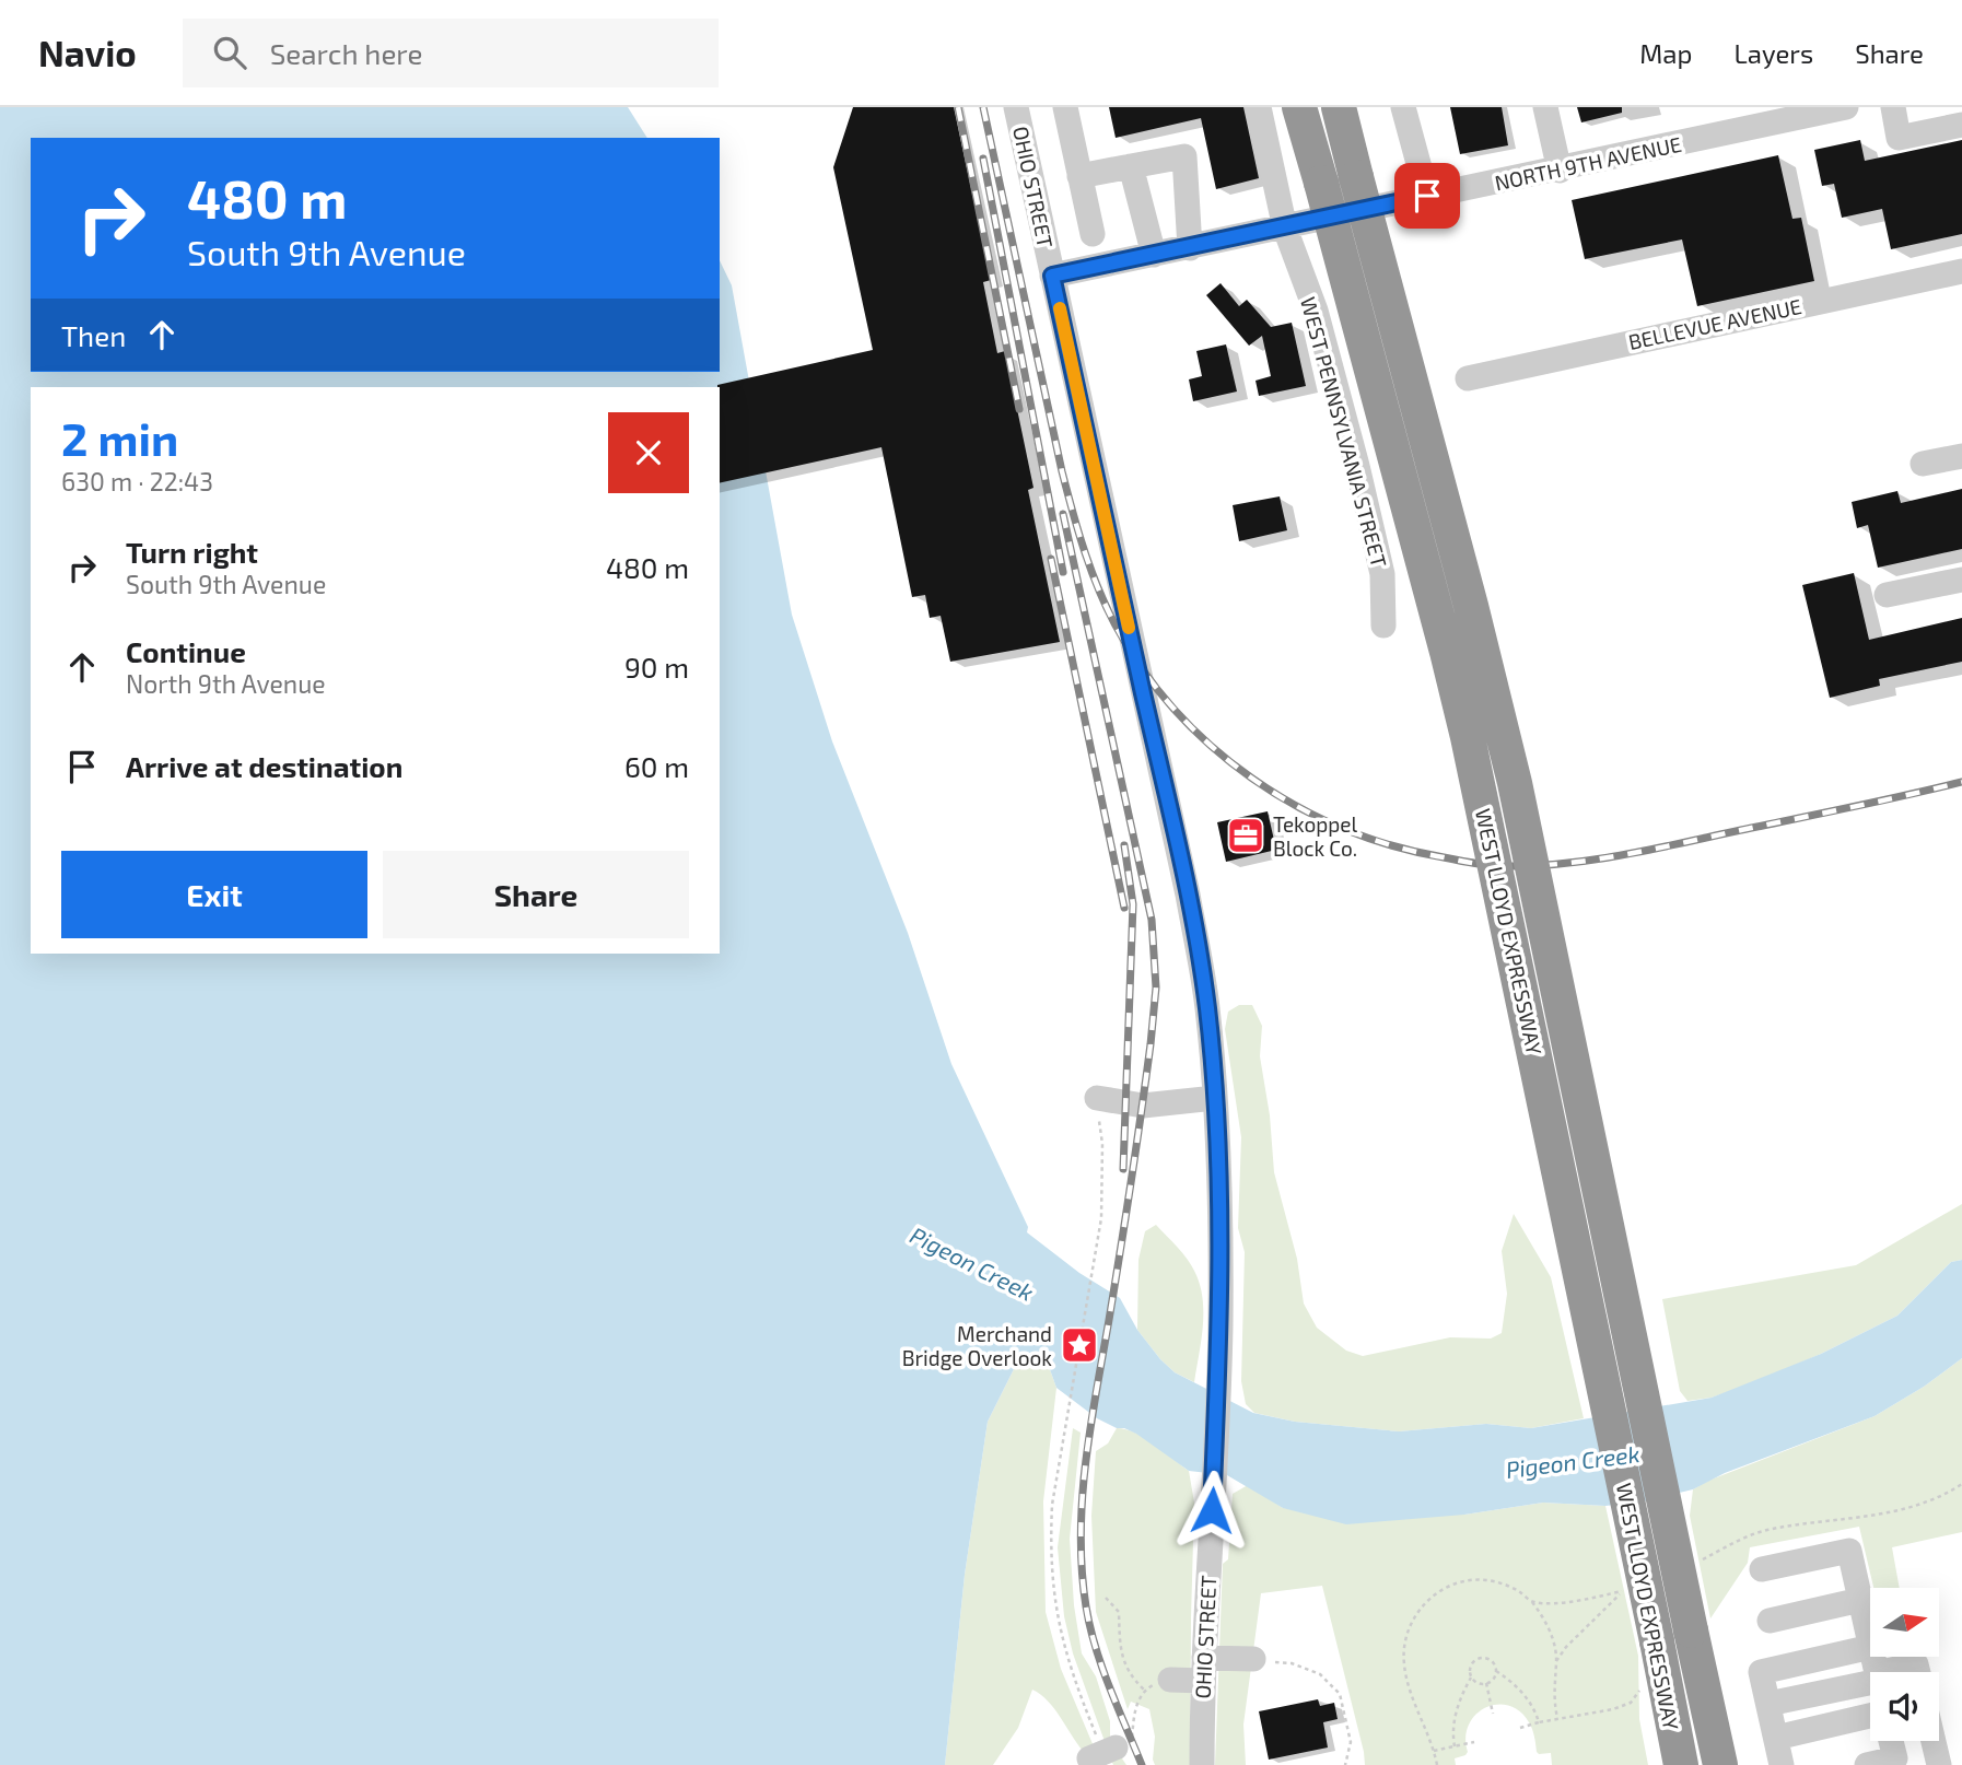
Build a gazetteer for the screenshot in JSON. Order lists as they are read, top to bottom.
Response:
{
  "streets": {
    "highway": ["WEST LLOYD EXPRESSWAY"],
    "street": [
      "NORTH 9TH AVENUE",
      "OHIO STREET",
      "BELLEVUE AVENUE",
      "WEST PENNSYLVANIA STREET"
    ]
  },
  "crossings": [
    ["NORTH 9TH AVENUE", "OHIO STREET"],
    ["NORTH 9TH AVENUE", "WEST PENNSYLVANIA STREET"]
  ],
  "water": ["Pigeon Creek"],
  "places": {
    "office": ["Tekoppel Block Co."],
    "place": ["Merchand Bridge Overlook"]
  },
  "north": "right",
  "page": {
    "header": "Navio",
    "search": "Search here",
    "nav": ["Map", "Layers", "Share"],
    "turn": ["480 m", "South 9th Avenue"],
    "then": "Then",
    "heading": ["2 min", "630 m · 22:43"],
    "list": [
      {
        "name": "Turn right",
        "note": "South 9th Avenue",
        "value": "480 m"
      },
      {
        "name": "Continue",
        "note": "North 9th Avenue",
        "value": "90 m"
      },
      {
        "name": "Arrive at destination",
        "value": "60 m"
      }
    ],
    "buttons": ["Exit", "Share"]
  }
}
